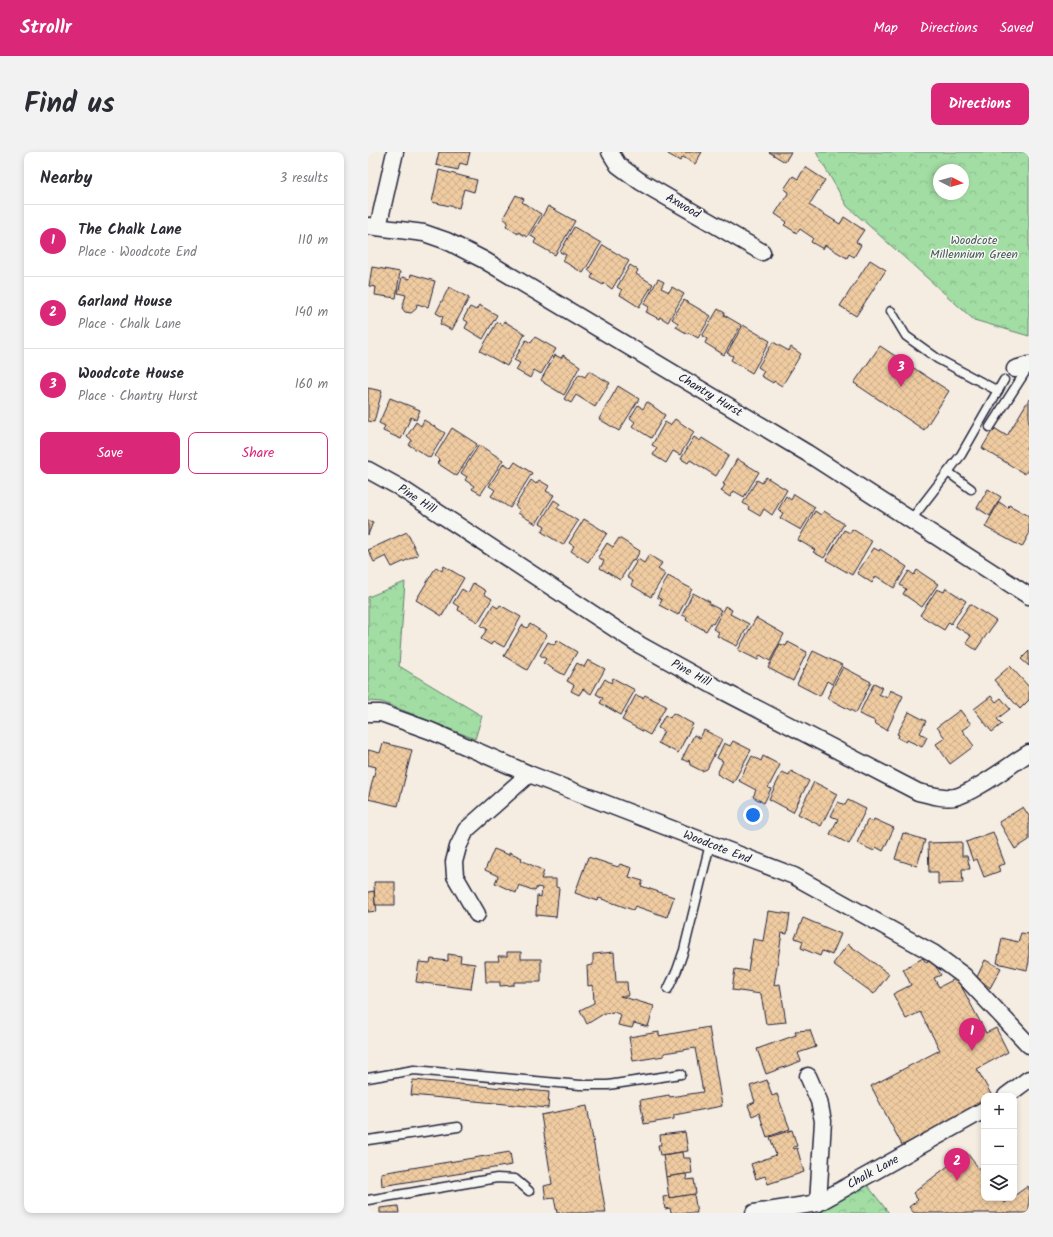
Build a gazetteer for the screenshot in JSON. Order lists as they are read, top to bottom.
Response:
{
  "streets": {
    "street": [
      "Axwood",
      "Chantry Hurst",
      "Pine Hill",
      "Woodcote End",
      "Chalk Lane"
    ]
  },
  "parks": ["Woodcote Millennium Green"],
  "north": "right",
  "page": {
    "header": "Strollr",
    "nav": ["Map", "Directions", "Saved"],
    "title": "Find us",
    "buttons": [
      "Directions",
      ["Save", "Share"]
    ],
    "heading": ["Nearby", "3 results"],
    "list": [
      {
        "mark": "1",
        "name": "The Chalk Lane",
        "note": "Place · Woodcote End",
        "value": "110 m"
      },
      {
        "mark": "2",
        "name": "Garland House",
        "note": "Place · Chalk Lane",
        "value": "140 m"
      },
      {
        "mark": "3",
        "name": "Woodcote House",
        "note": "Place · Chantry Hurst",
        "value": "160 m"
      }
    ],
    "pins": ["3", "1", "2"],
    "map_buttons": ["+", "−"]
  }
}
